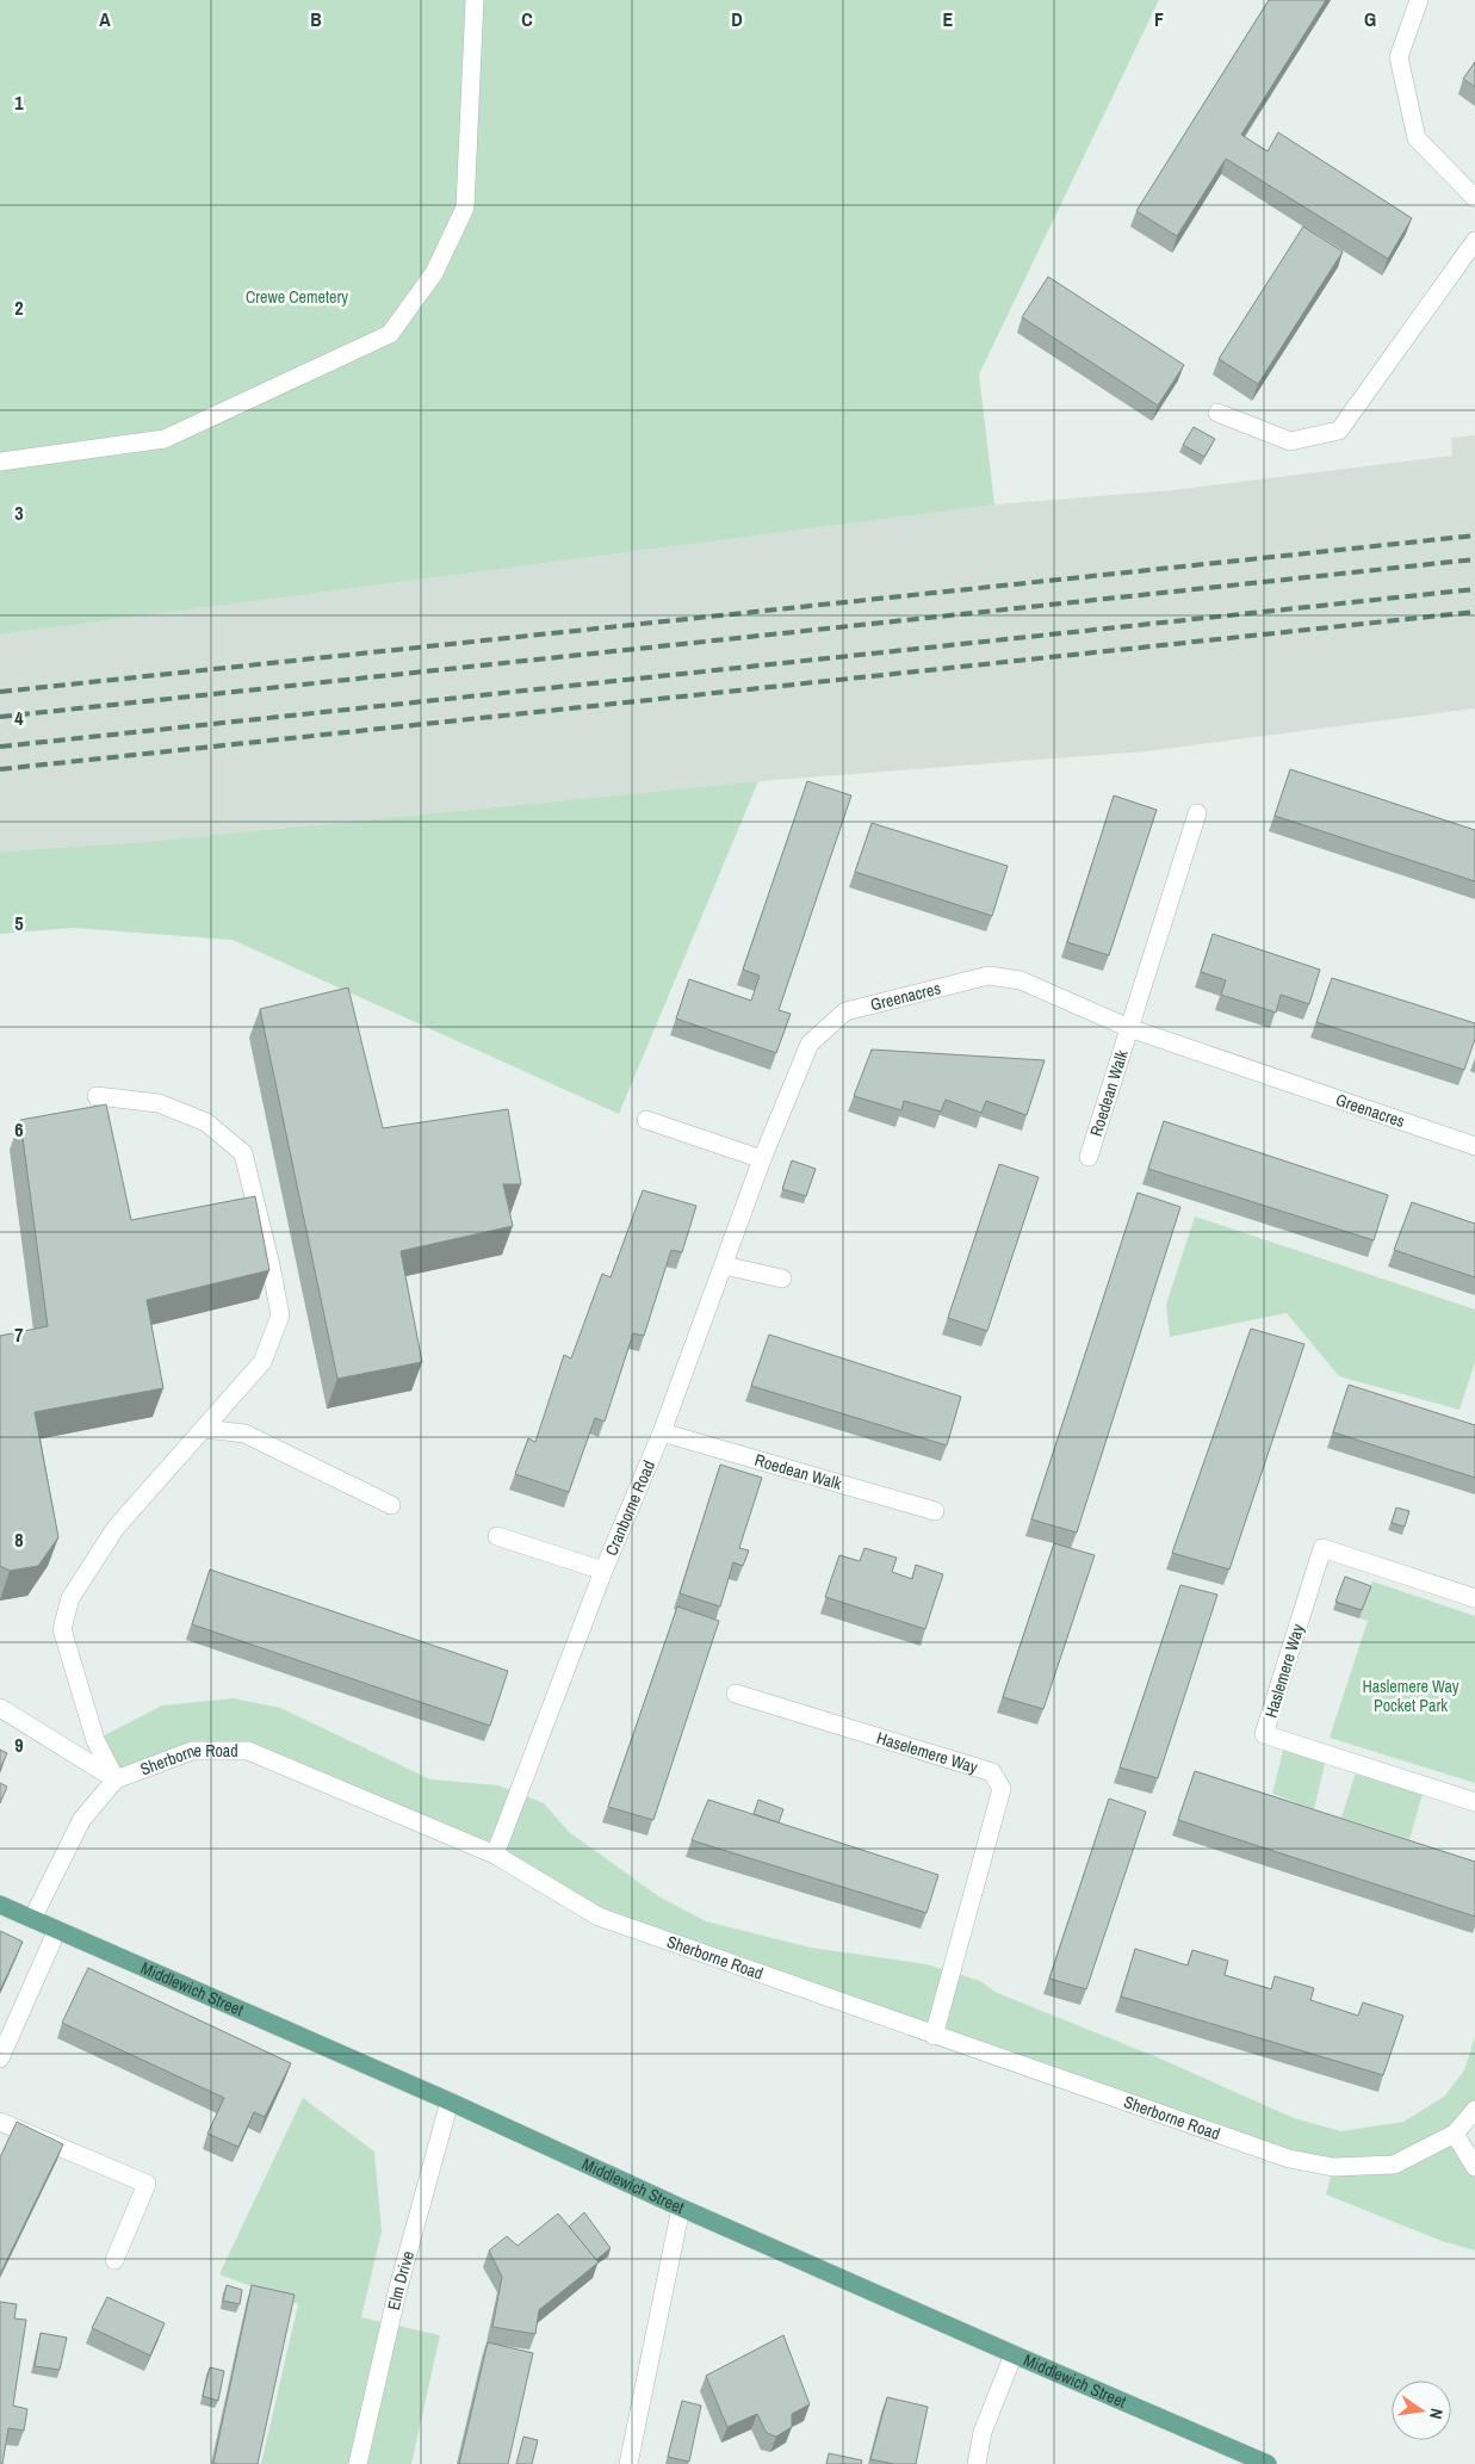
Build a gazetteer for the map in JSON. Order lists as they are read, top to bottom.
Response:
{
  "streets": {
    "main road": ["Middlewich Street"],
    "street": [
      "Greenacres",
      "Roedean Walk",
      "Cranborne Road",
      "Haslemere Way",
      "Haselemere Way",
      "Sherborne Road",
      "Elm Drive"
    ]
  },
  "crossings": [
    ["Greenacres", "Roedean Walk"],
    ["Greenacres", "Cranborne Road"],
    ["Roedean Walk", "Cranborne Road"],
    ["Cranborne Road", "Sherborne Road"],
    ["Haselemere Way", "Sherborne Road"],
    ["Middlewich Street", "Elm Drive"]
  ],
  "parks": ["Crewe Cemetery", "Haslemere Way Pocket Park"],
  "north": "right",
  "grid": {
    "columns": [
      "A",
      "B",
      "C",
      "D",
      "E",
      "F",
      "G"
    ],
    "rows": [
      "1",
      "2",
      "3",
      "4",
      "5",
      "6",
      "7",
      "8",
      "9"
    ]
  }
}
